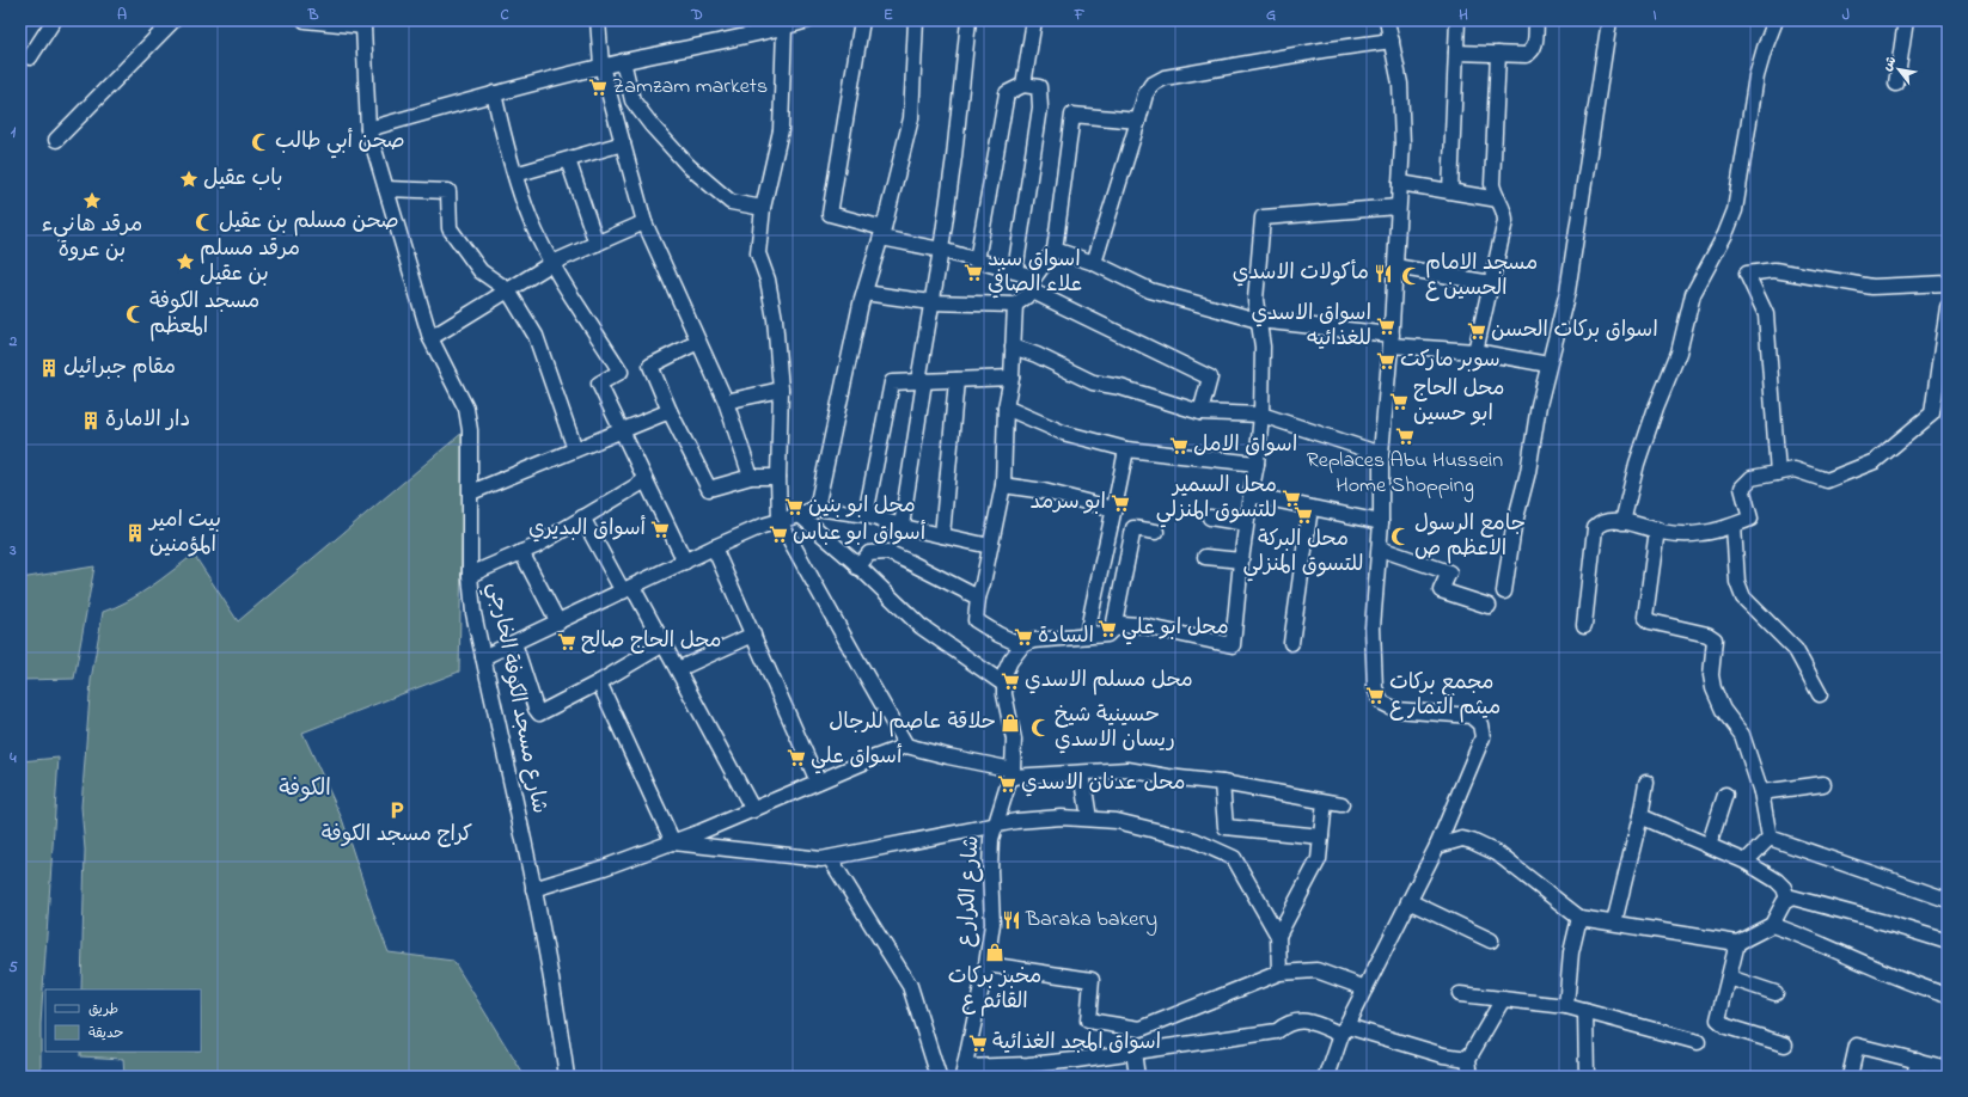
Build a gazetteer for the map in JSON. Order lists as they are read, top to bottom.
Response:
{
  "streets": {
    "street": ["شارع مسجد الكوفة الخارجي", "شارع الكرار ع"]
  },
  "districts": ["الكوفة"],
  "places": {
    "supermarket": [
      "Zamzam markets",
      "اسواق سيد علاء الصافي",
      "اسواق الاسدي للغذائيه",
      "اسواق بركات الحسن",
      "سوبر ماركت",
      "محل الحاج ابو حسين",
      "Replaces Abu Hussein Home Shopping",
      "اسواق الامل",
      "محل السمير للتسوق المنزلي",
      "ابو سرمد",
      "محل ابو بنين",
      "محل البركة للتسوق المنزلي",
      "أسواق البديري",
      "أسواق ابو عباس",
      "محل ابو علي",
      "السادة",
      "محل الحاج صالح",
      "محل مسلم الاسدي",
      "مجمع بركات ميثم التمار ع",
      "أسواق علي",
      "محل عدنان الاسدي",
      "اسواق المجد الغذائية"
    ],
    "mosque": [
      "صحن أبي طالب",
      "صحن مسلم بن عقيل",
      "مسجد الامام الحسين ع",
      "مسجد الكوفة المعظم",
      "جامع الرسول الاعظم ص",
      "حسينية شيخ ريسان الاسدي"
    ],
    "place": ["باب عقيل", "مرقد هانيء بن عروة", "مرقد مسلم بن عقيل"],
    "restaurant": ["مأكولات الاسدي", "Baraka bakery"],
    "building": ["مقام جبرائيل", "دار الامارة", "بيت امير المؤمنين"],
    "shop": ["حلاقة عاصم للرجال", "مخبز بركات القائم ع"],
    "parking": ["كراج مسجد الكوفة"]
  },
  "legend": ["طريق", "حديقة"],
  "north": "top left",
  "grid": {
    "columns": [
      "A",
      "B",
      "C",
      "D",
      "E",
      "F",
      "G",
      "H",
      "I",
      "J"
    ],
    "rows": [
      "1",
      "2",
      "3",
      "4",
      "5"
    ]
  }
}
